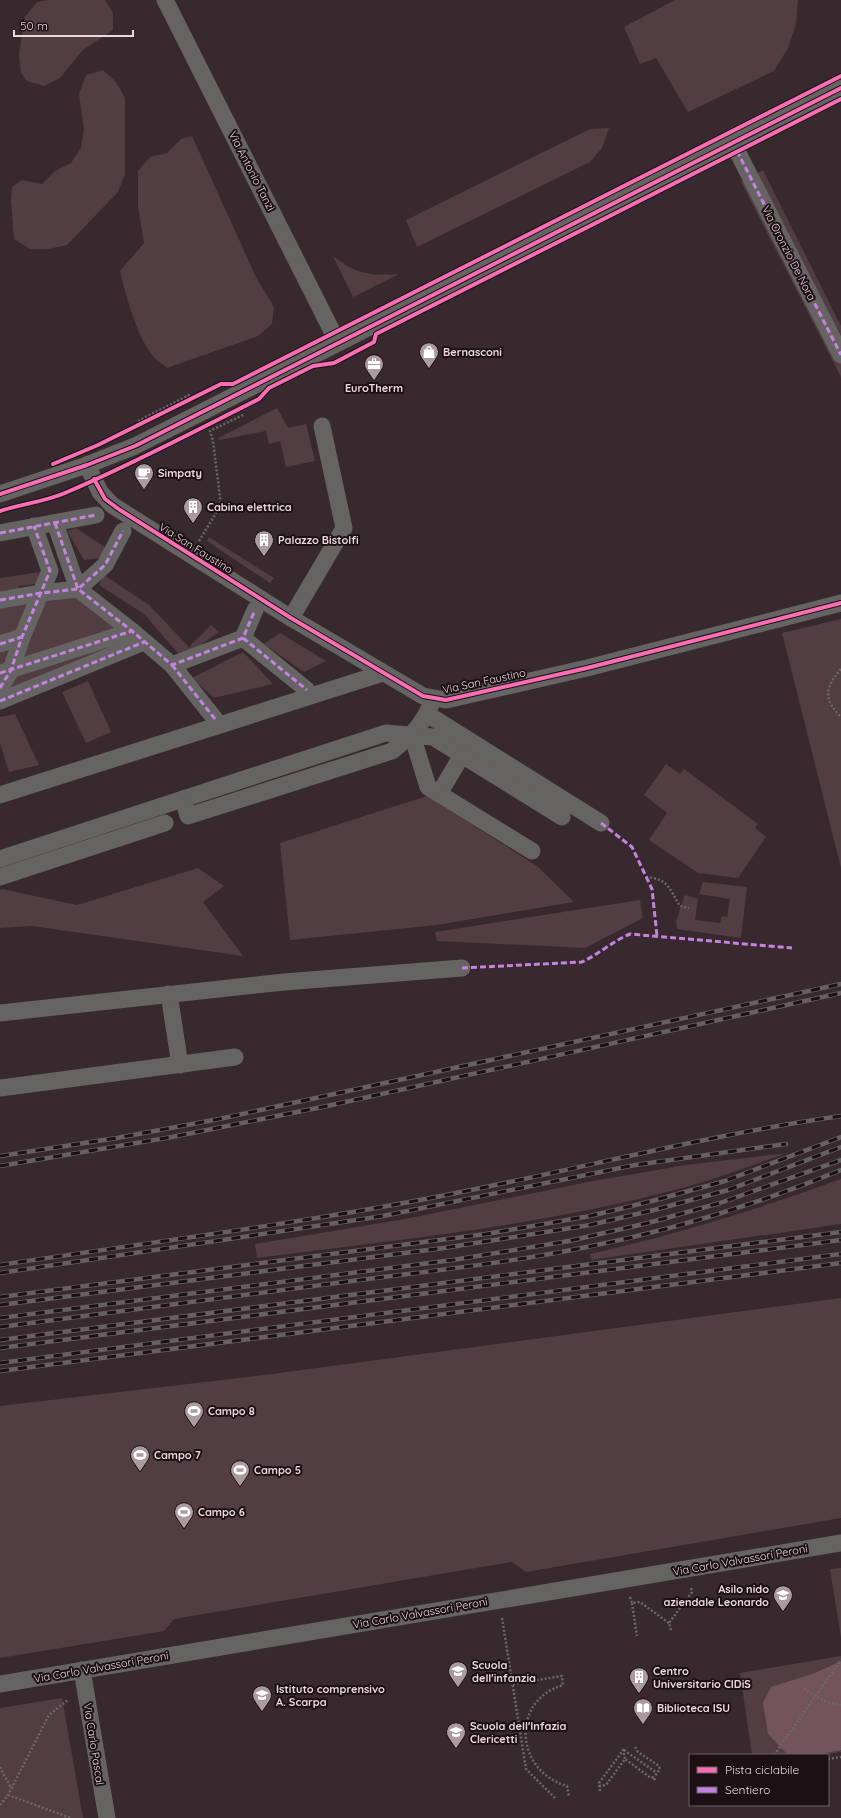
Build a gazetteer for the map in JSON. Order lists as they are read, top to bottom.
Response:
{
  "streets": {
    "street": [
      "Via Antonio Tanzi",
      "Via Oronzio De Nora",
      "Via San Faustino",
      "Via Carlo Valvassori Peroni",
      "Via Carlo Pascal"
    ]
  },
  "crossings": [
    ["Via Carlo Valvassori Peroni", "Via Carlo Pascal"]
  ],
  "places": {
    "shop": ["Bernasconi"],
    "office": ["EuroTherm"],
    "cafe": ["Simpaty"],
    "building": ["Cabina elettrica", "Palazzo Bistolfi", "Centro Universitario CIDiS"],
    "sports": [
      "Campo 8",
      "Campo 7",
      "Campo 5",
      "Campo 6"
    ],
    "school or university": [
      "Asilo nido aziendale Leonardo",
      "Scuola dell'infanzia",
      "Istituto comprensivo A. Scarpa",
      "Scuola dell'Infazia Clericetti"
    ],
    "library": ["Biblioteca ISU"]
  },
  "legend": ["Pista ciclabile", "Sentiero"],
  "scale_bar": "50 m"
}
